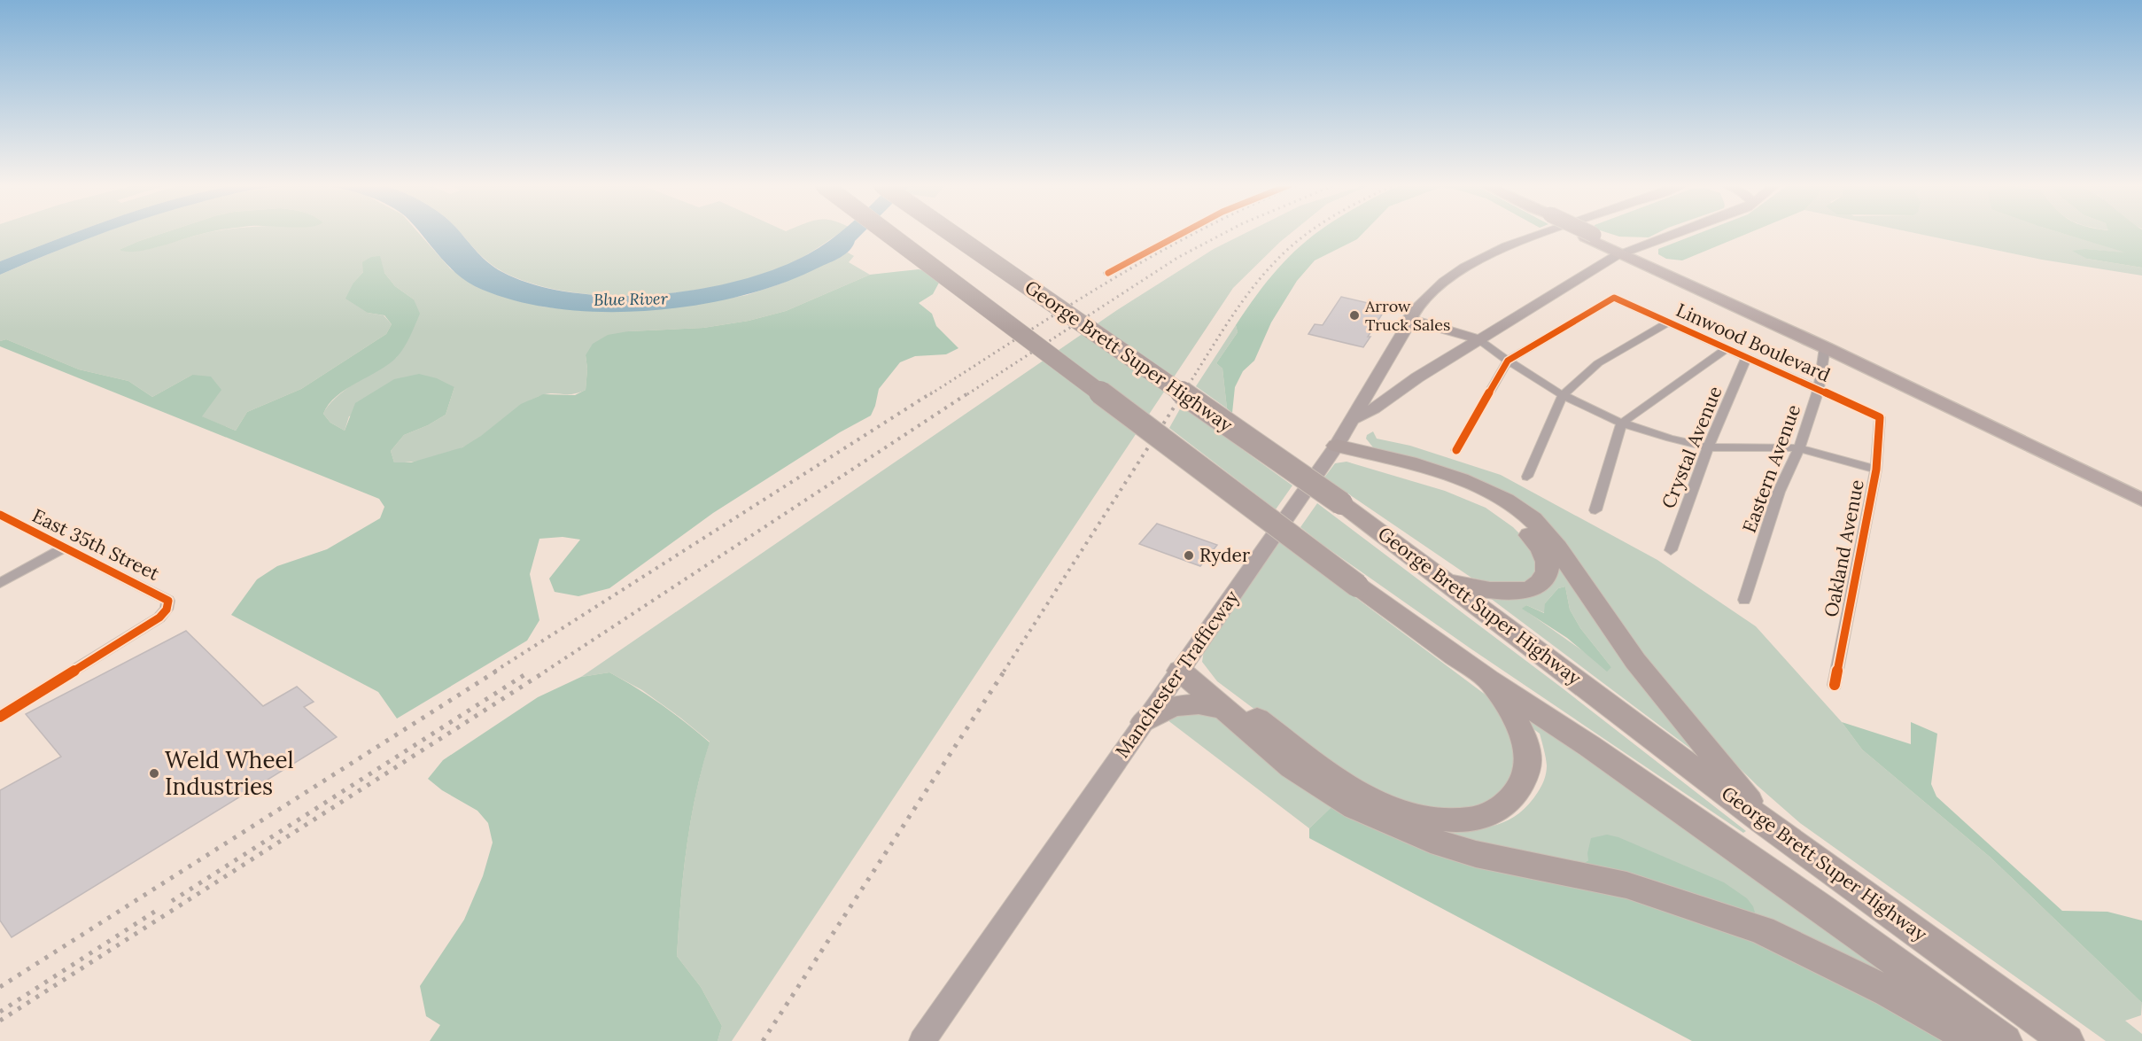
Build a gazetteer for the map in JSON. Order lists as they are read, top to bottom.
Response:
{
  "streets": {
    "highway": ["George Brett Super Highway"],
    "main road": ["Manchester Trafficway"],
    "street": [
      "Linwood Boulevard",
      "Crystal Avenue",
      "Eastern Avenue",
      "East 35th Street",
      "Oakland Avenue"
    ]
  },
  "crossings": [
    ["Linwood Boulevard", "Crystal Avenue"],
    ["Linwood Boulevard", "Eastern Avenue"],
    ["Linwood Boulevard", "Oakland Avenue"]
  ],
  "water": ["Blue River"],
  "places": ["Arrow Truck Sales", "Ryder", "Weld Wheel Industries"]
}
